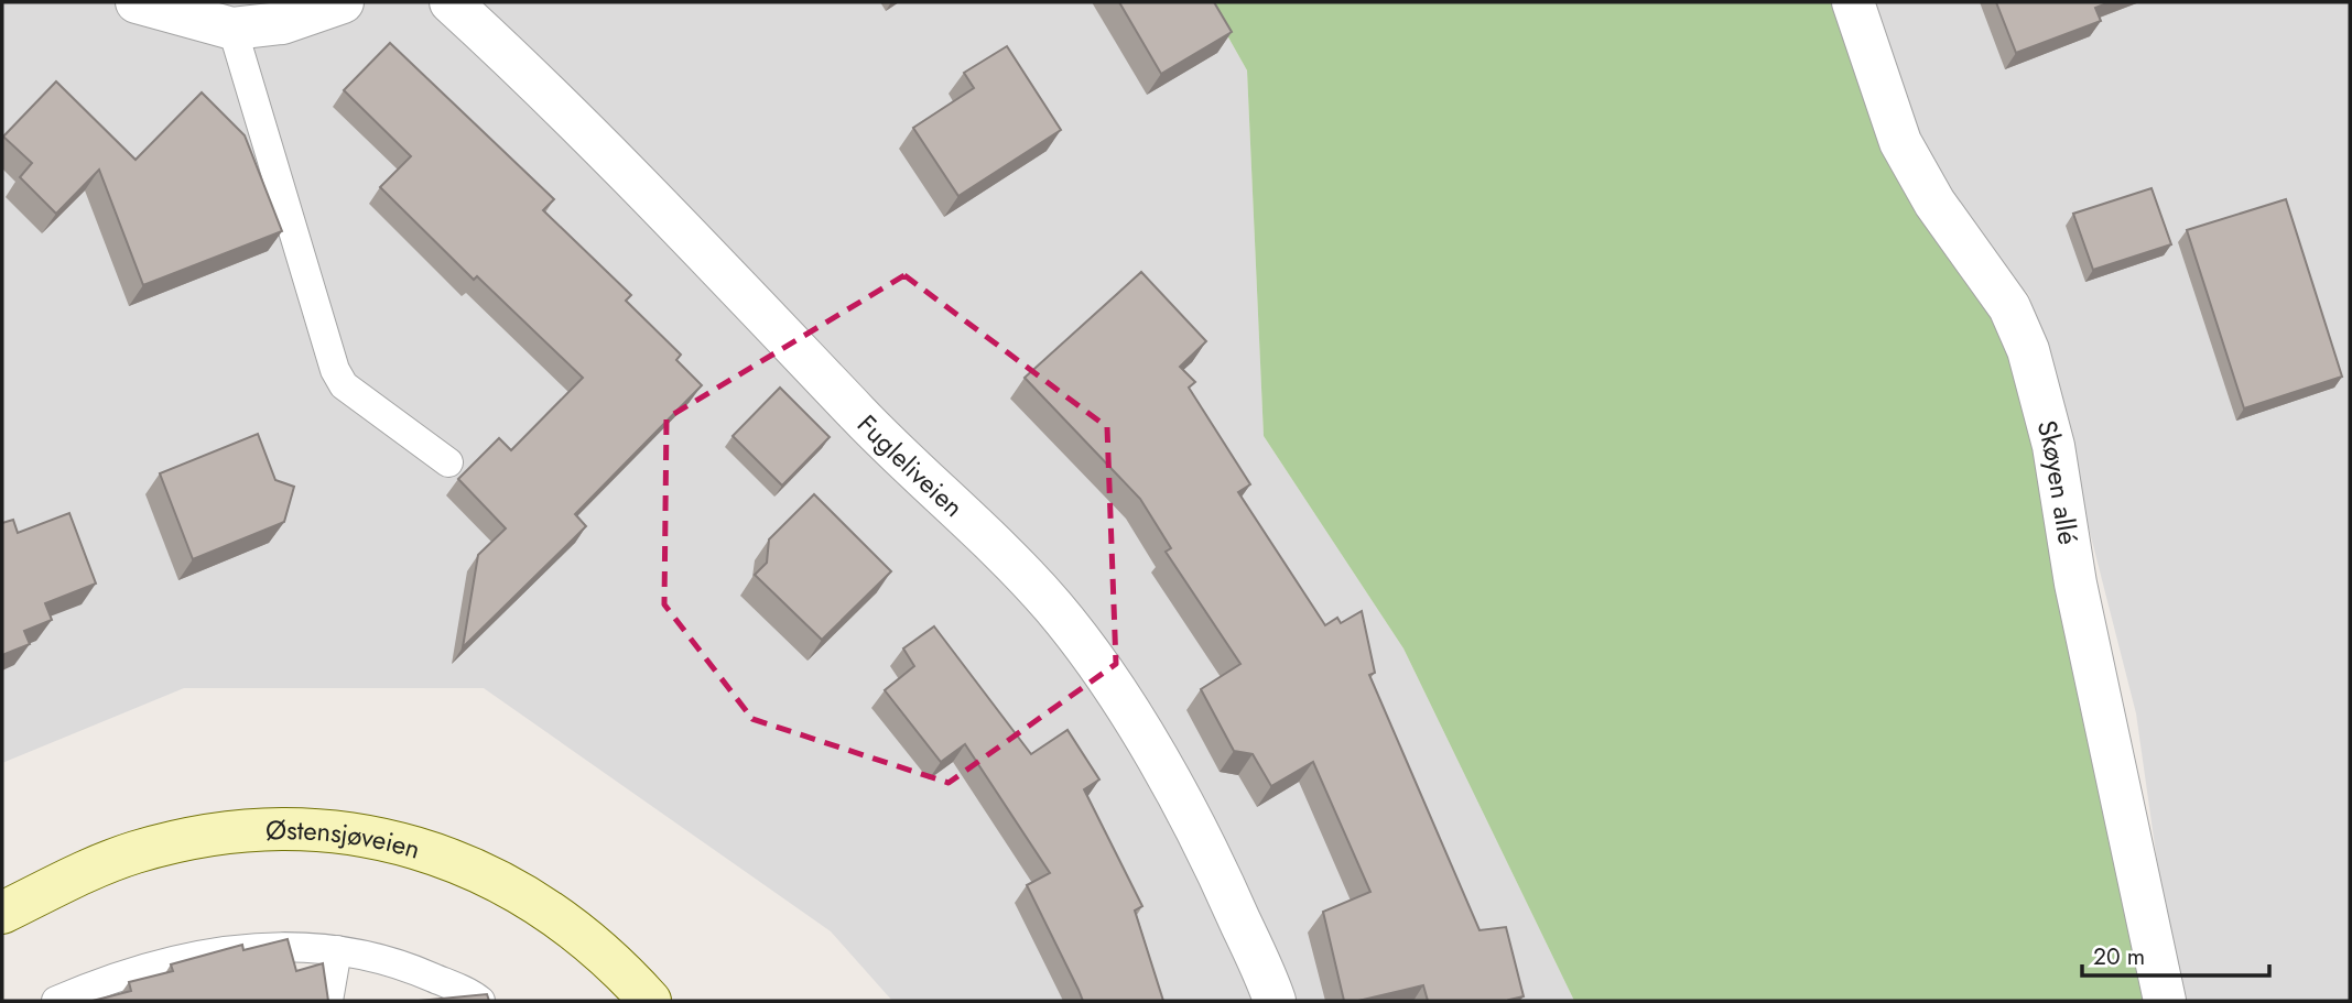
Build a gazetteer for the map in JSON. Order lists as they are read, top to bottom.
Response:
{
  "streets": {
    "main road": ["Østensjøveien"],
    "street": ["Fugleliveien", "Skøyen allé"]
  },
  "scale_bar": "20 m"
}
